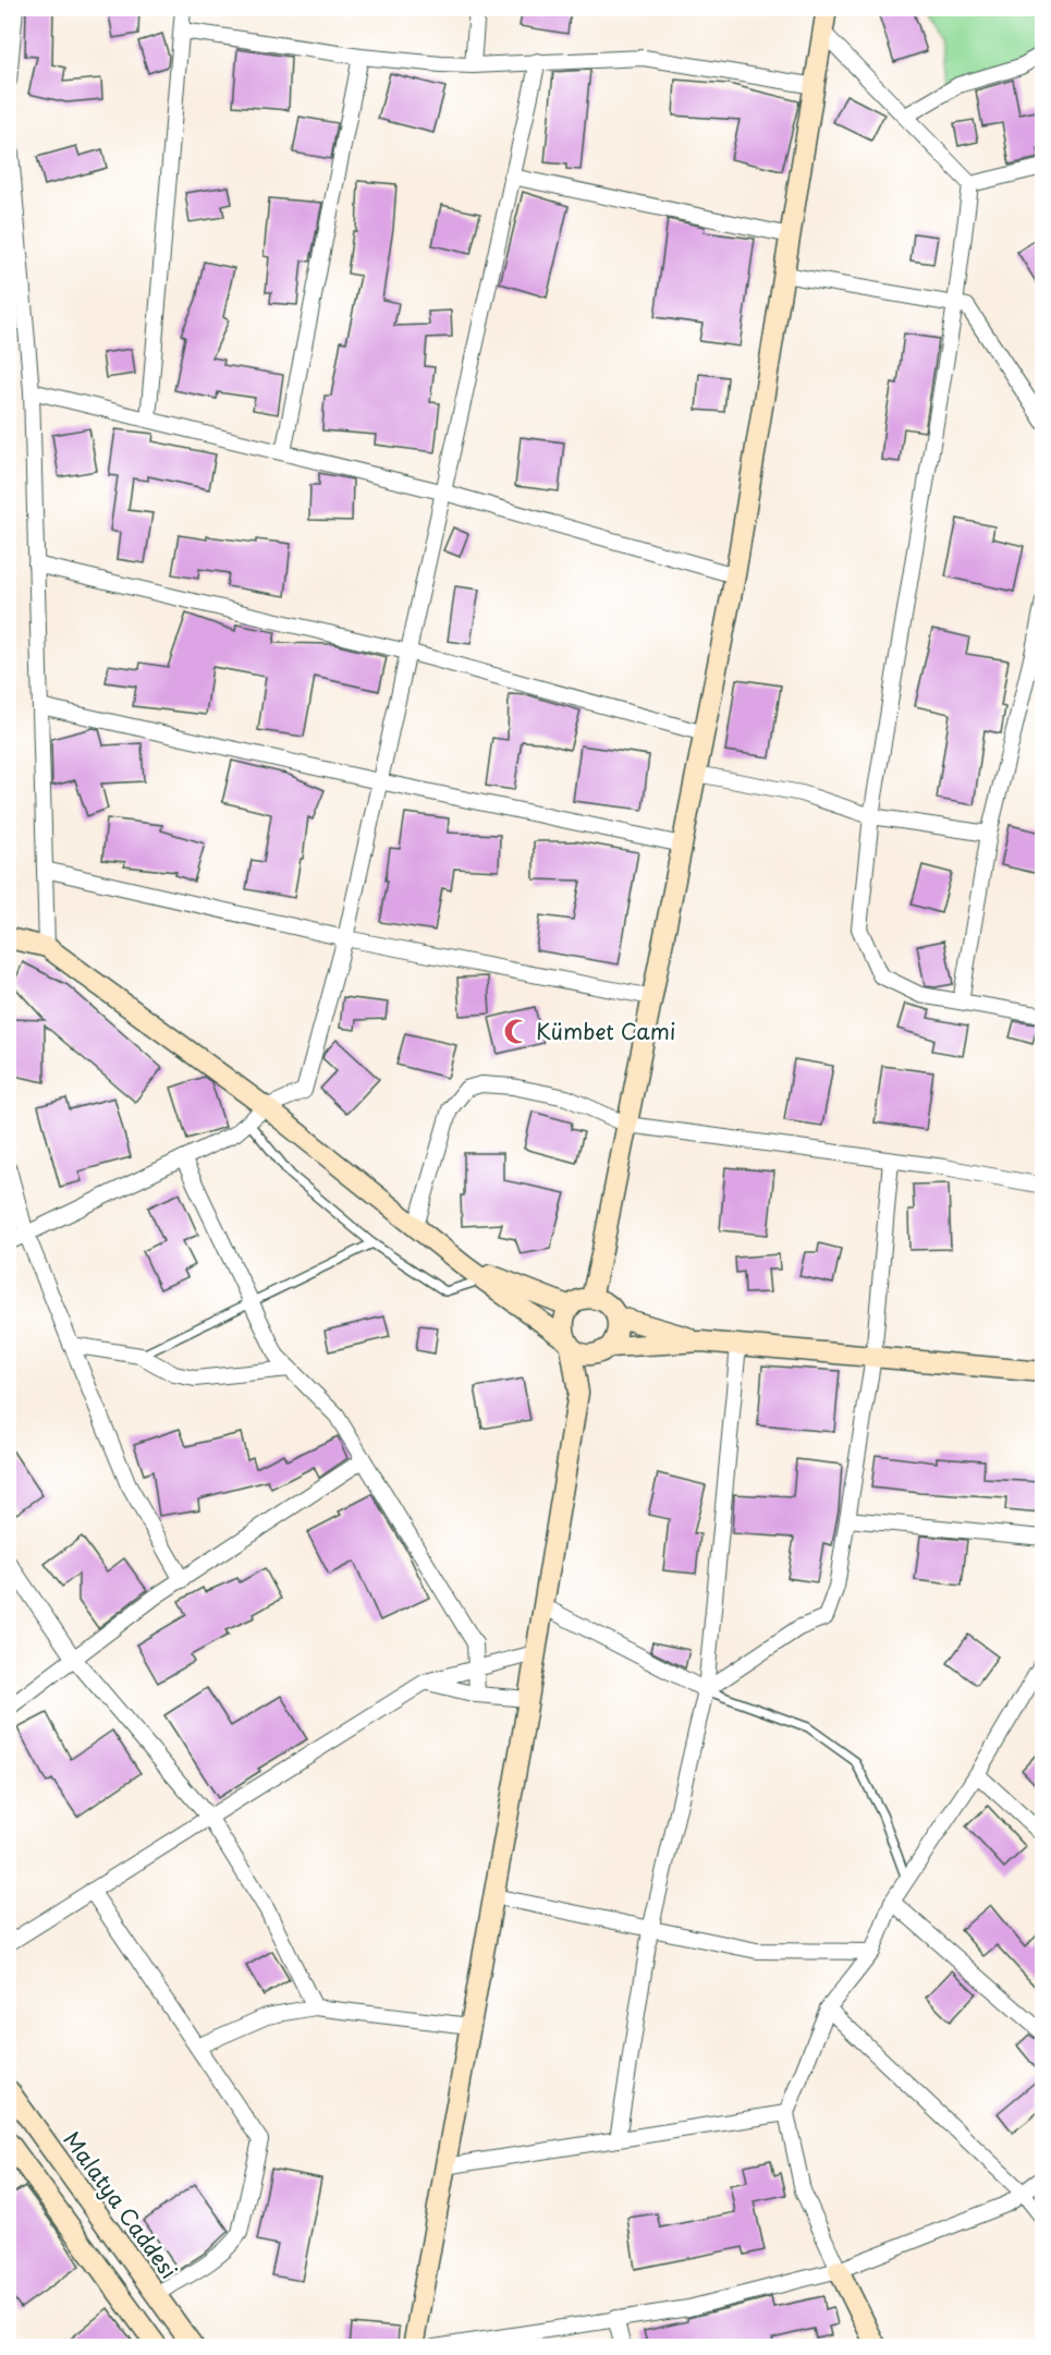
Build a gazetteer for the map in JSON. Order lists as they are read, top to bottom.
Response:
{
  "streets": {
    "street": ["Malatya Caddesi"]
  },
  "places": {
    "mosque": ["Kümbet Cami"]
  }
}
